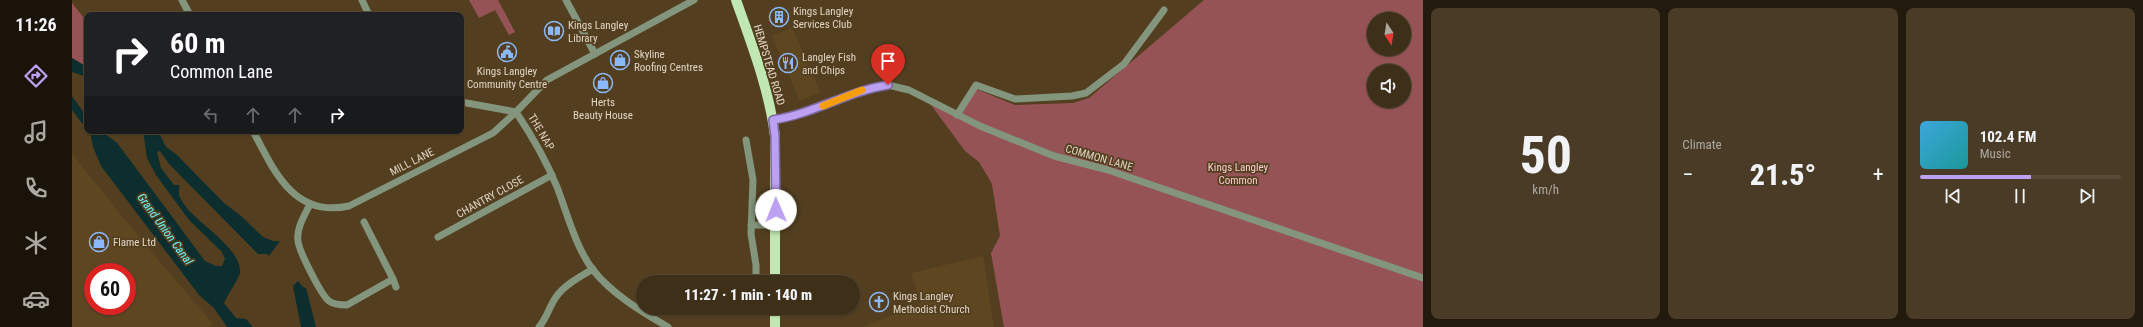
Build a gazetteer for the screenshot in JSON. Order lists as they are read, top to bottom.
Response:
{
  "streets": {
    "main road": ["HEMPSTEAD ROAD"],
    "street": [
      "THE NAP",
      "COMMON LANE",
      "MILL LANE",
      "CHANTRY CLOSE"
    ]
  },
  "crossings": [
    ["HEMPSTEAD ROAD", "COMMON LANE"],
    ["THE NAP", "MILL LANE"],
    ["THE NAP", "CHANTRY CLOSE"]
  ],
  "water": ["Grand Union Canal"],
  "parks": ["Kings Langley Common"],
  "places": {
    "building": ["Kings Langley Services Club"],
    "library": ["Kings Langley Library"],
    "public building": ["Kings Langley Community Centre"],
    "shop": ["Skyline Roofing Centres", "Herts Beauty House", "Flame Ltd"],
    "restaurant": ["Langley Fish and Chips"],
    "church": ["Kings Langley Methodist Church"]
  },
  "north": "bottom",
  "page": {
    "tabs": "11:26",
    "tile": [
      ["50", "km/h"],
      "Climate"
    ],
    "turn": ["60 m", "Common Lane"],
    "song": ["102.4 FM", "Music"],
    "heat": ["−", "21.5°", "+"],
    "limit": "60",
    "trip": "11:27 · 1 min · 140 m"
  }
}
